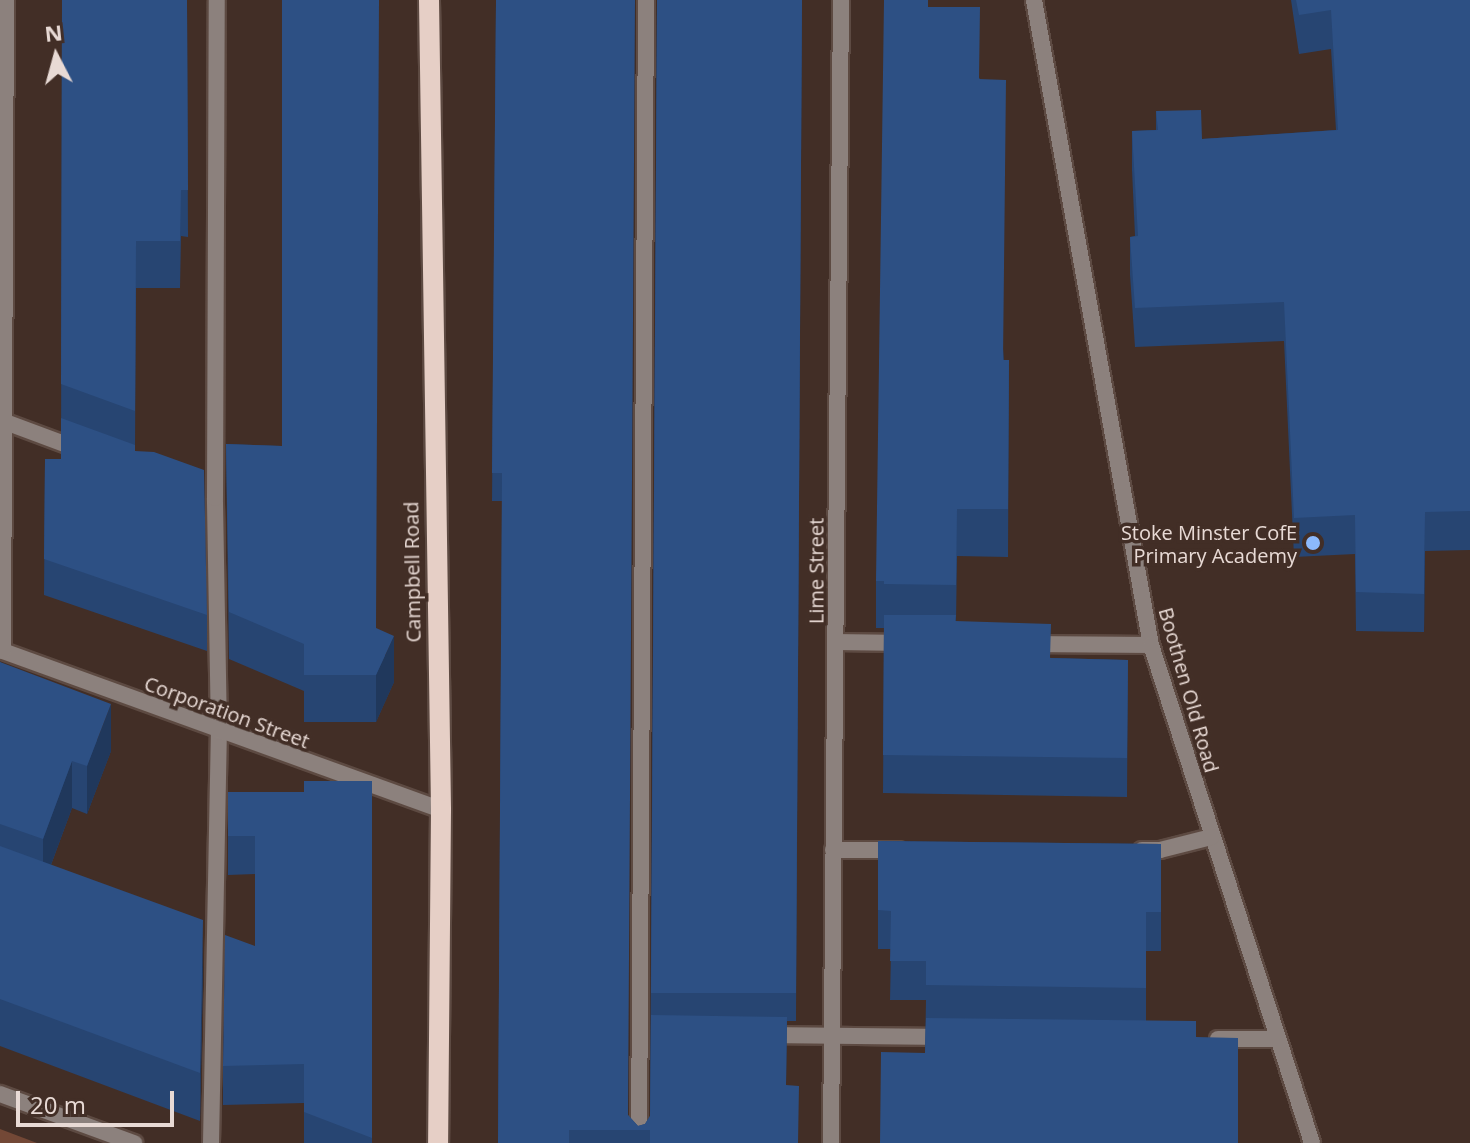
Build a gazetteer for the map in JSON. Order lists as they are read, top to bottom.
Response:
{
  "streets": {
    "main road": ["Campbell Road"],
    "street": ["Lime Street", "Boothen Old Road", "Corporation Street"]
  },
  "crossings": [
    ["Campbell Road", "Corporation Street"]
  ],
  "places": ["Stoke Minster CofE Primary Academy"],
  "scale_bar": "20 m",
  "north": "top"
}
